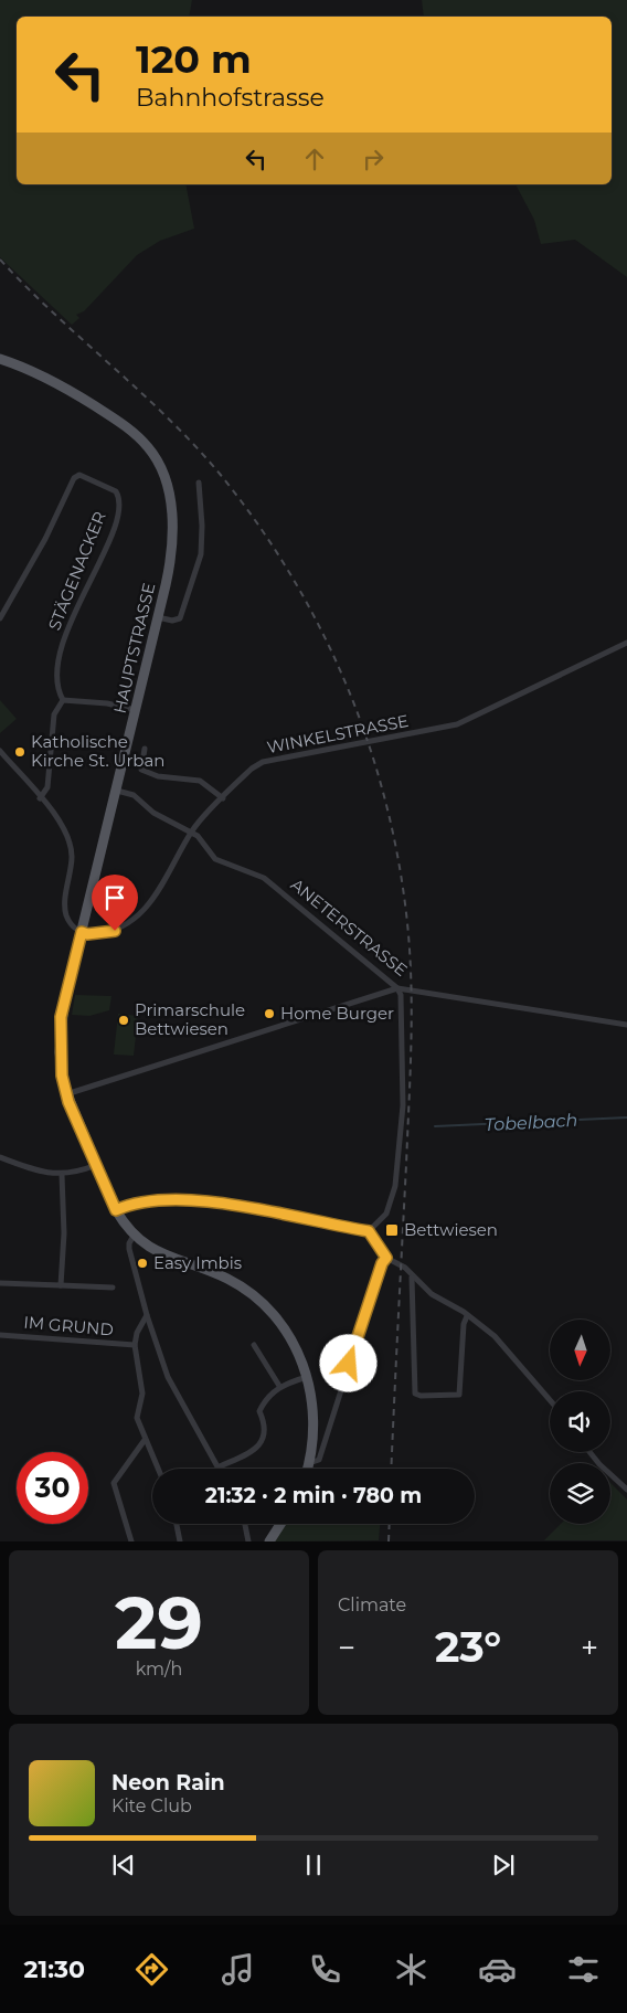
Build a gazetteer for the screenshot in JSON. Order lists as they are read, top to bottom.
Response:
{
  "streets": {
    "main road": ["HAUPTSTRASSE"],
    "street": [
      "STÄGENACKER",
      "WINKELSTRASSE",
      "ANETERSTRASSE",
      "IM GRUND"
    ]
  },
  "crossings": [
    ["HAUPTSTRASSE", "WINKELSTRASSE"],
    ["HAUPTSTRASSE", "ANETERSTRASSE"],
    ["WINKELSTRASSE", "ANETERSTRASSE"]
  ],
  "water": ["Tobelbach"],
  "places": {
    "other": [
      "Katholische Kirche St. Urban",
      "Home Burger",
      "Primarschule Bettwiesen",
      "Easy Imbis"
    ],
    "transit": ["Bettwiesen"]
  },
  "north": "bottom",
  "page": {
    "turn": ["120 m", "Bahnhofstrasse"],
    "limit": "30",
    "trip": "21:32 · 2 min · 780 m",
    "tile": [
      ["29", "km/h"],
      "Climate"
    ],
    "heat": ["−", "23°", "+"],
    "song": ["Neon Rain", "Kite Club"],
    "tabs": "21:30"
  }
}
